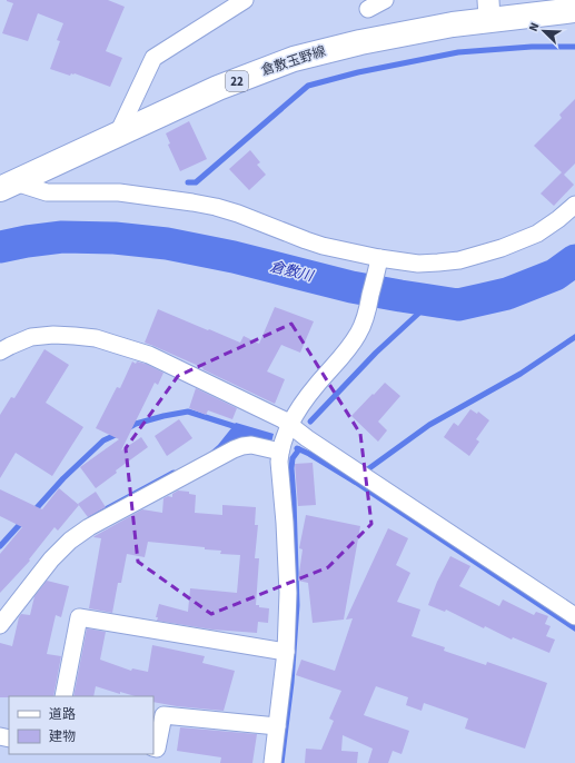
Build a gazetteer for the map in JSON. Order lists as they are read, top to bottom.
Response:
{
  "streets": {
    "main road": ["倉敷玉野線", "22"]
  },
  "water": ["倉敷川"],
  "legend": ["道路", "建物"],
  "north": "top left"
}
